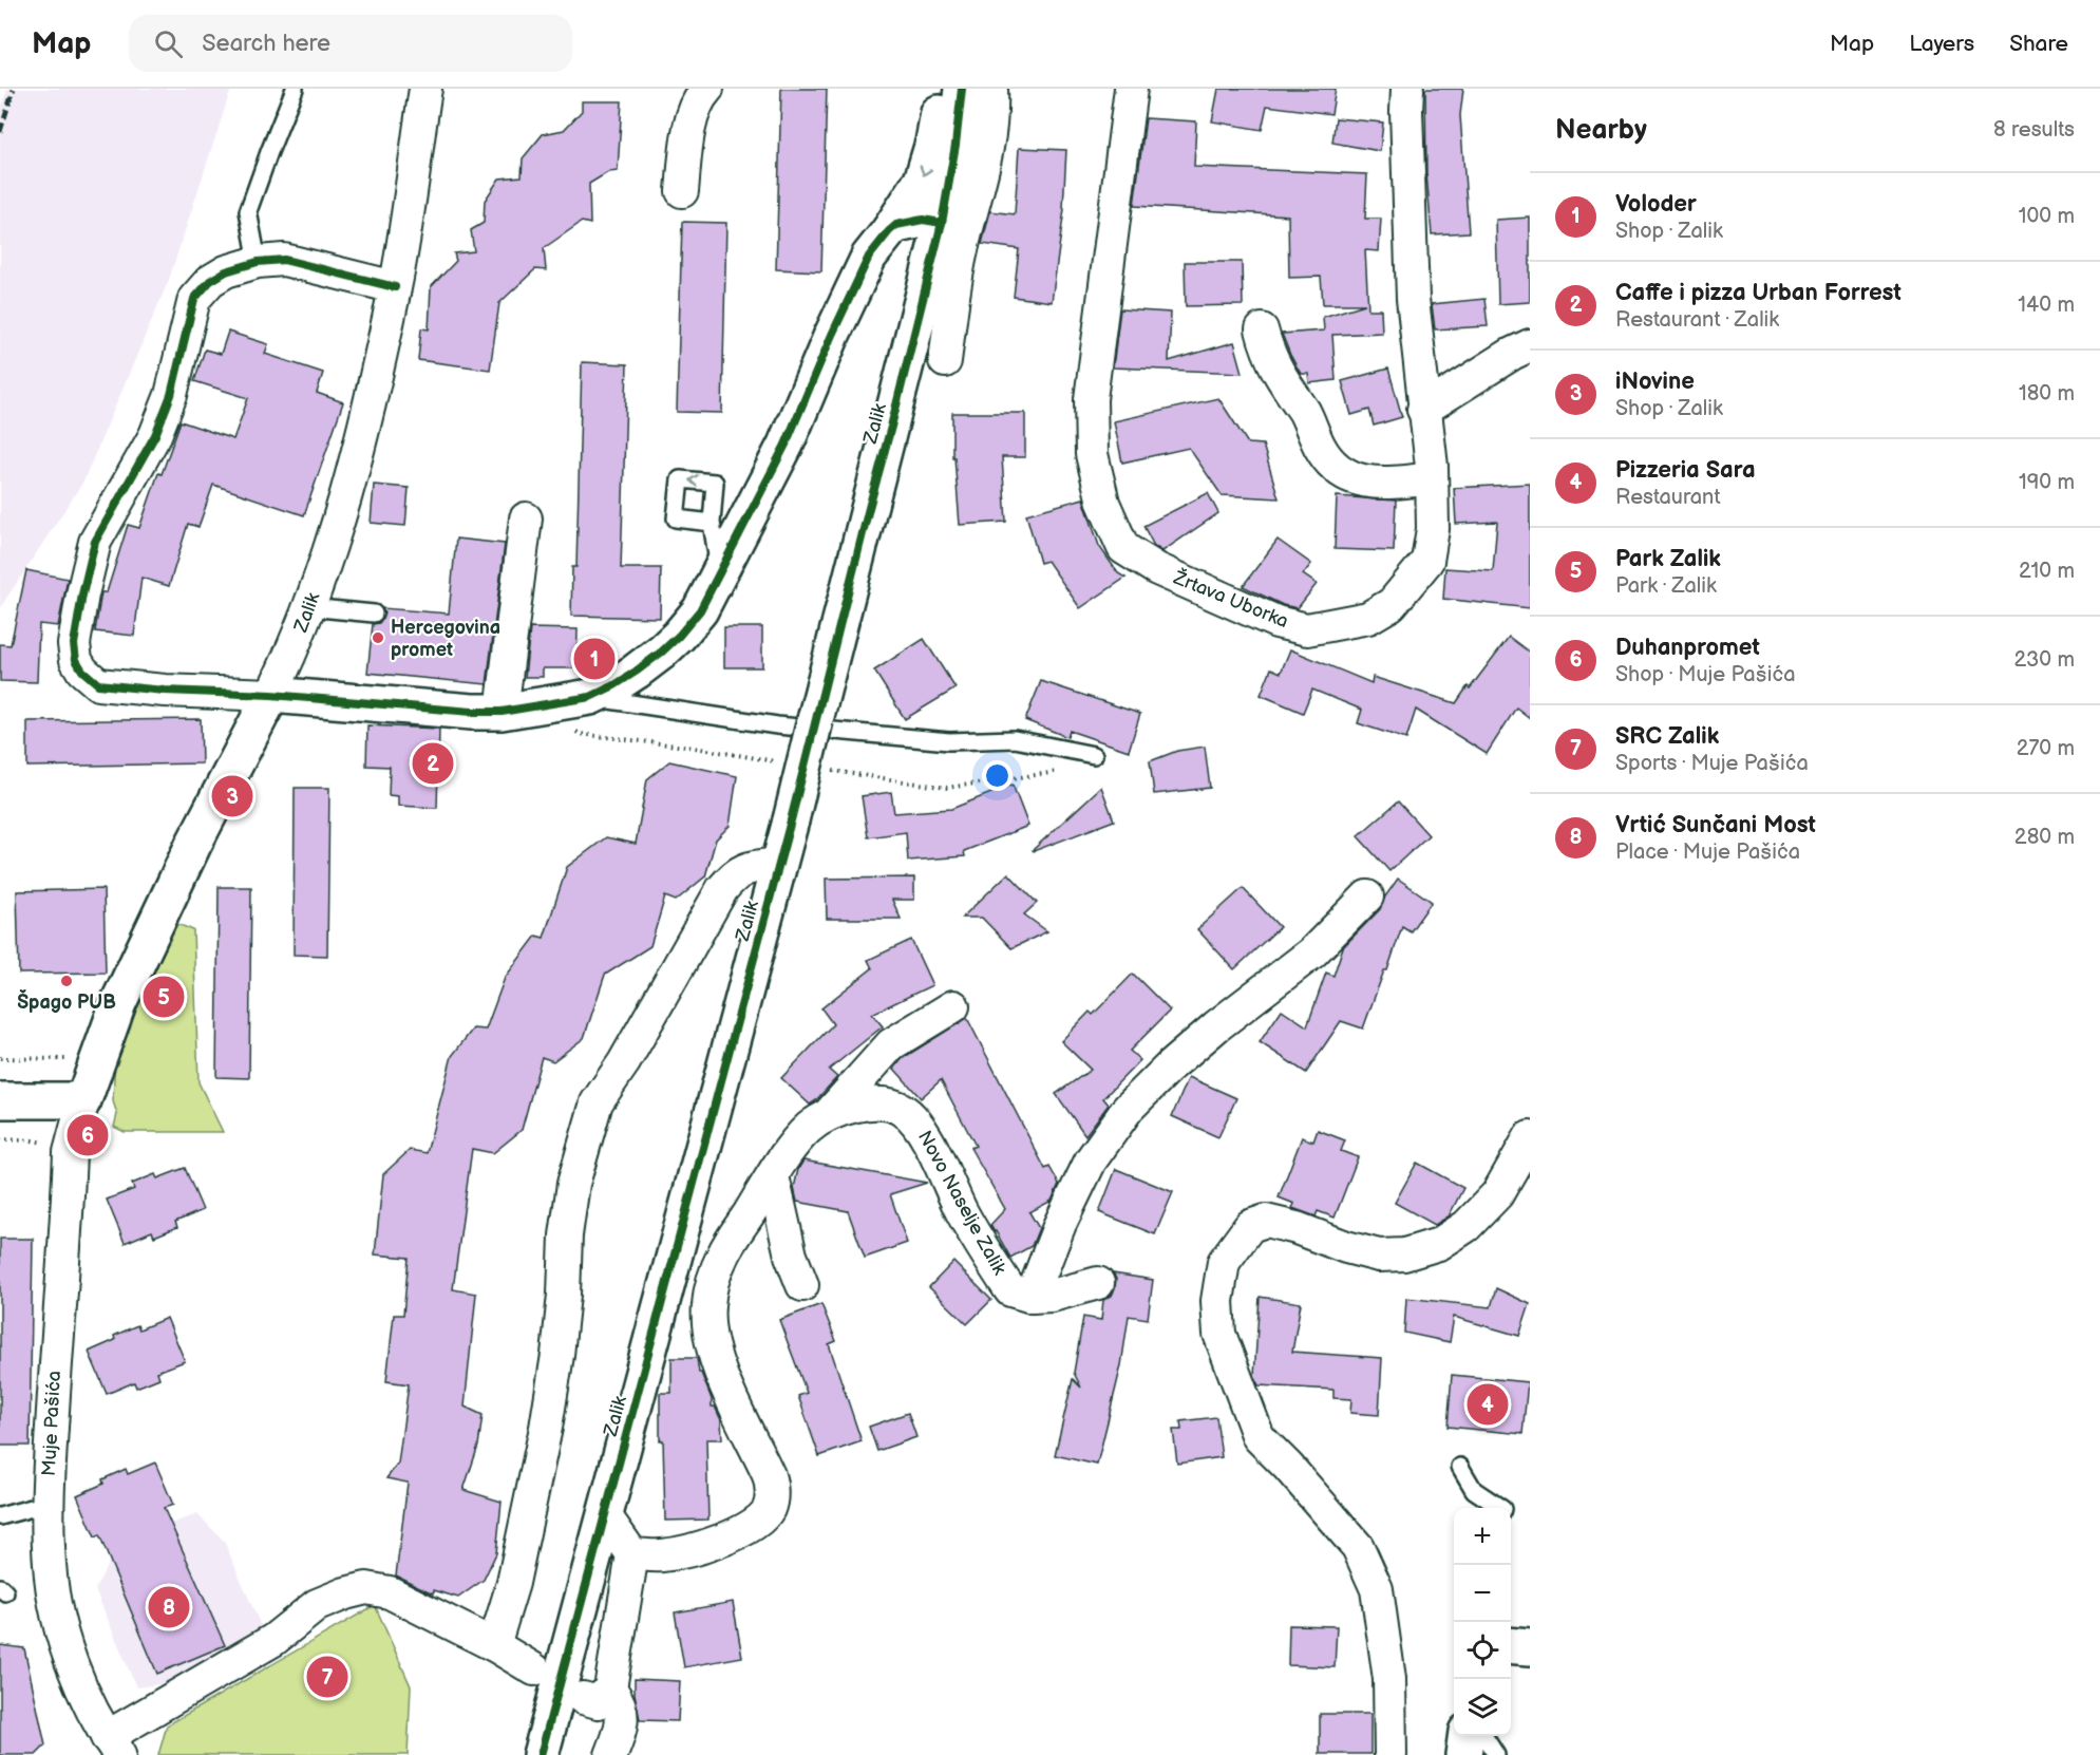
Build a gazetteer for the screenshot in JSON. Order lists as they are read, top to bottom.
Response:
{
  "streets": {
    "main road": ["Zalik"],
    "street": ["Žrtava Uborka", "Novo Naselje Zalik", "Muje Pašića"]
  },
  "crossings": [
    ["Zalik", "Muje Pašića"]
  ],
  "places": ["Hercegovina promet", "Špago PUB"],
  "page": {
    "header": "Map",
    "search": "Search here",
    "nav": ["Map", "Layers", "Share"],
    "heading": ["Nearby", "8 results"],
    "list": [
      {
        "mark": "1",
        "name": "Voloder",
        "note": "Shop · Zalik",
        "value": "100 m"
      },
      {
        "mark": "2",
        "name": "Caffe i pizza Urban Forrest",
        "note": "Restaurant · Zalik",
        "value": "140 m"
      },
      {
        "mark": "3",
        "name": "iNovine",
        "note": "Shop · Zalik",
        "value": "180 m"
      },
      {
        "mark": "4",
        "name": "Pizzeria Sara",
        "note": "Restaurant",
        "value": "190 m"
      },
      {
        "mark": "5",
        "name": "Park Zalik",
        "note": "Park · Zalik",
        "value": "210 m"
      },
      {
        "mark": "6",
        "name": "Duhanpromet",
        "note": "Shop · Muje Pašića",
        "value": "230 m"
      },
      {
        "mark": "7",
        "name": "SRC Zalik",
        "note": "Sports · Muje Pašića",
        "value": "270 m"
      },
      {
        "mark": "8",
        "name": "Vrtić Sunčani Most",
        "note": "Place · Muje Pašića",
        "value": "280 m"
      }
    ],
    "pins": [
      "1",
      "2",
      "3",
      "5",
      "6",
      "4",
      "8",
      "7"
    ],
    "map_buttons": ["+", "−"]
  }
}
